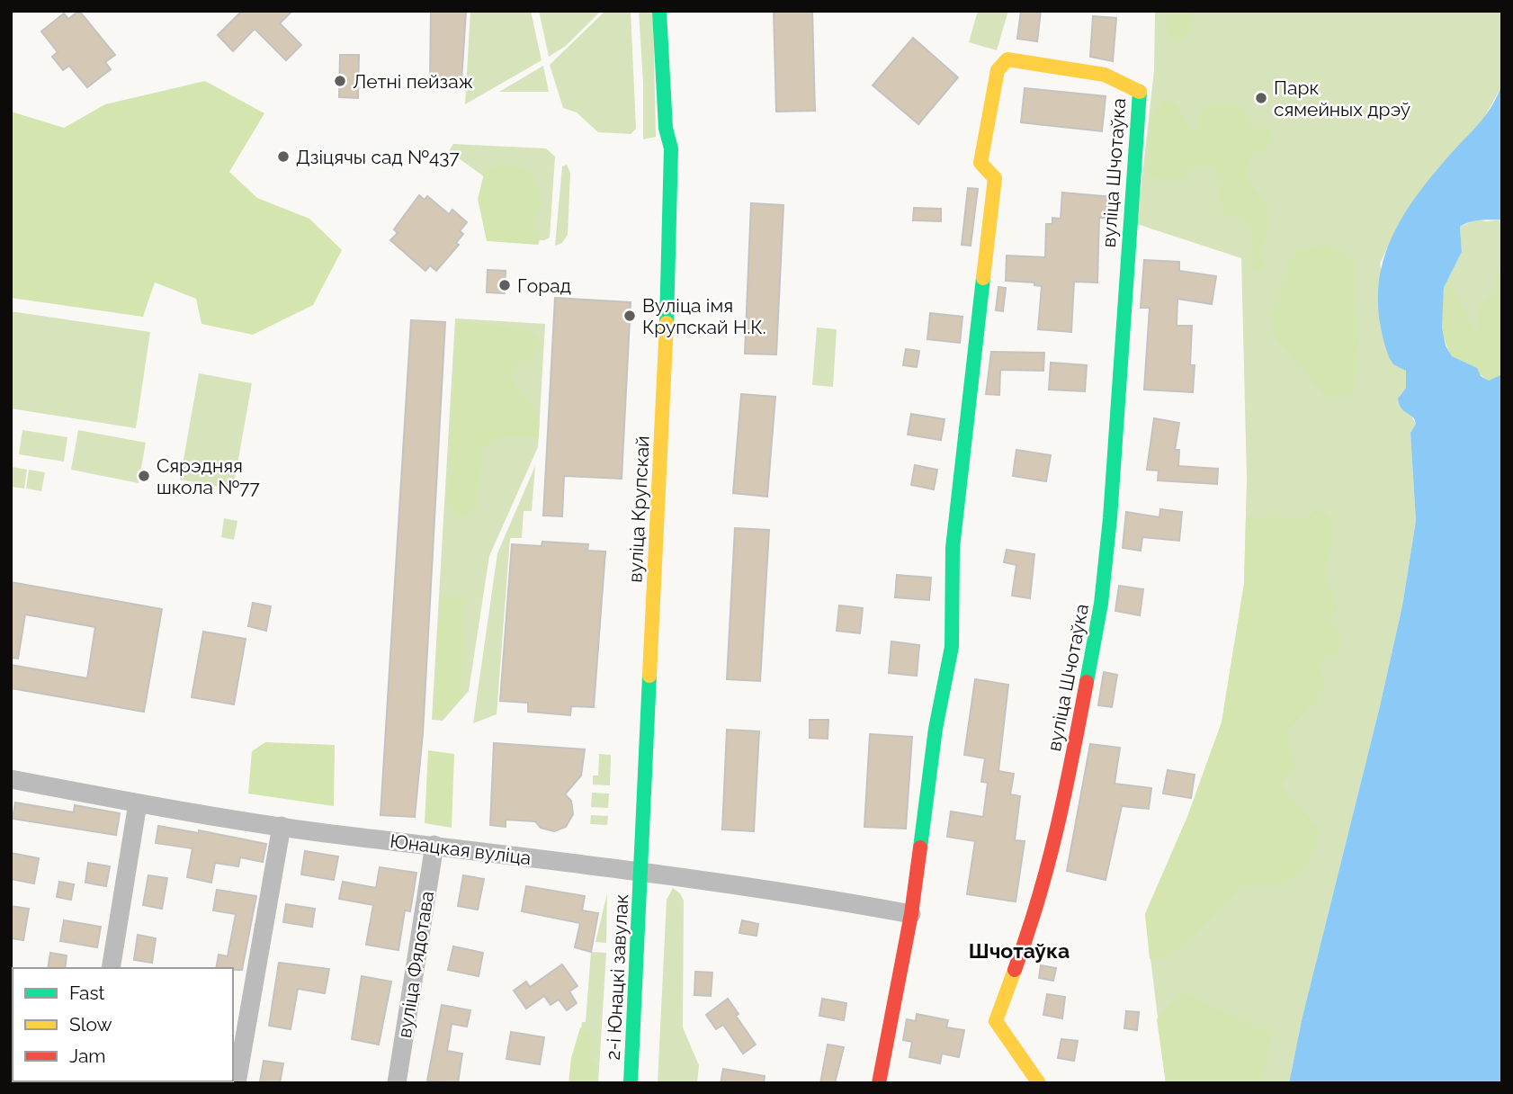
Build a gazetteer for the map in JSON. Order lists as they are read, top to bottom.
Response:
{
  "streets": {
    "street": [
      "вуліца Шчотаўка",
      "вуліца Крупскай",
      "Юнацкая вуліца",
      "вуліца Фядотава",
      "2-і Юнацкі завулак"
    ]
  },
  "crossings": [
    ["вуліца Шчотаўка", "Юнацкая вуліца"],
    ["вуліца Крупскай", "Юнацкая вуліца"],
    ["вуліца Крупскай", "2-і Юнацкі завулак"],
    ["Юнацкая вуліца", "вуліца Фядотава"],
    ["Юнацкая вуліца", "2-і Юнацкі завулак"]
  ],
  "districts": ["Шчотаўка"],
  "places": [
    "Летні пейзаж",
    "Парк сямейных дрэў",
    "Дзіцячы сад №437",
    "Горад",
    "Вуліца імя Крупскай Н.К.",
    "Сярэдняя школа №77"
  ],
  "legend": ["Fast", "Slow", "Jam"]
}
